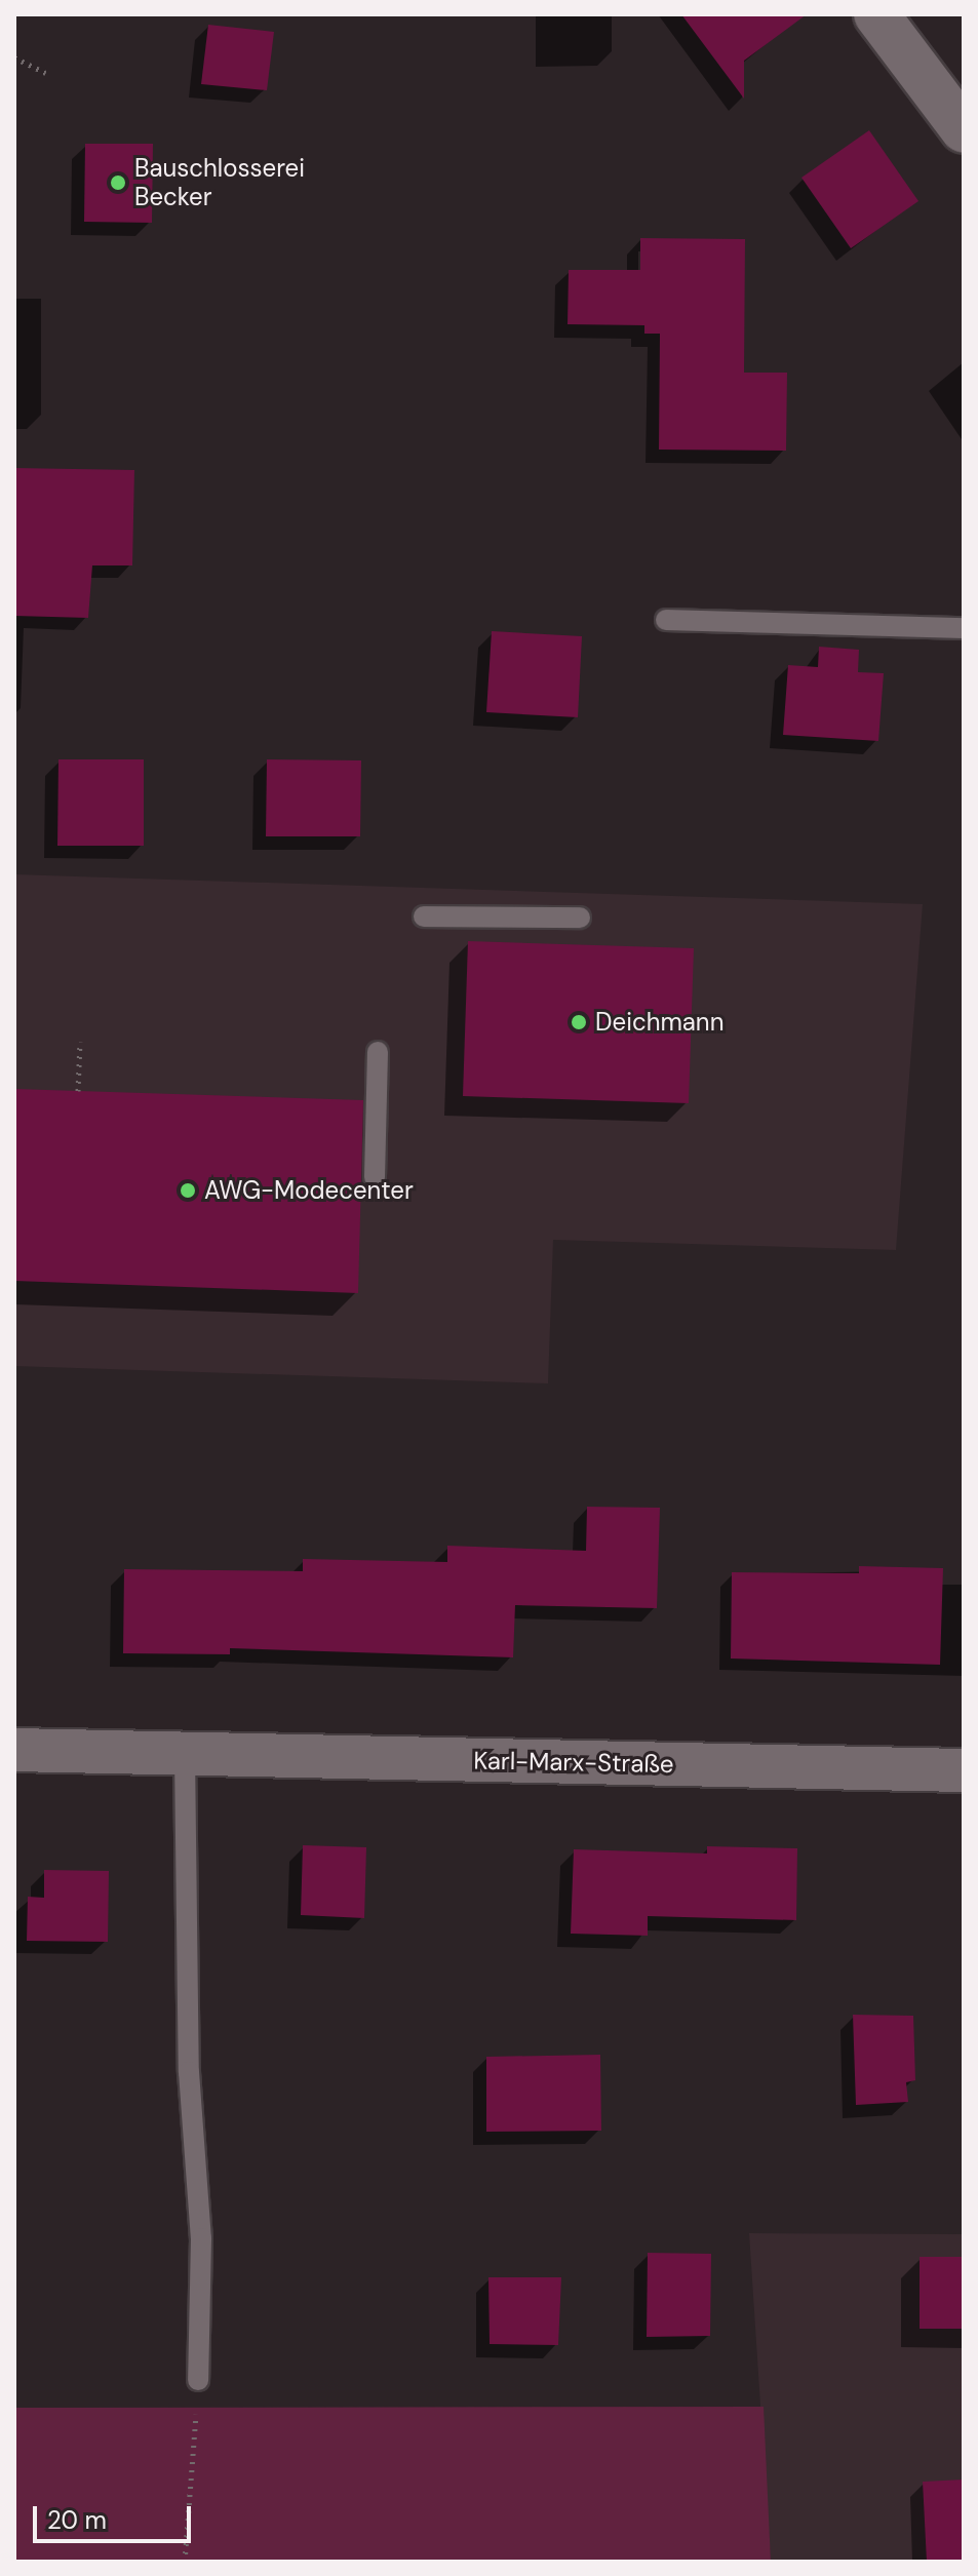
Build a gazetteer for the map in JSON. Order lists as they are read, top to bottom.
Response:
{
  "streets": {
    "street": ["Karl-Marx-Straße"]
  },
  "places": ["Bauschlosserei Becker", "Deichmann", "AWG-Modecenter"],
  "scale_bar": "20 m"
}
